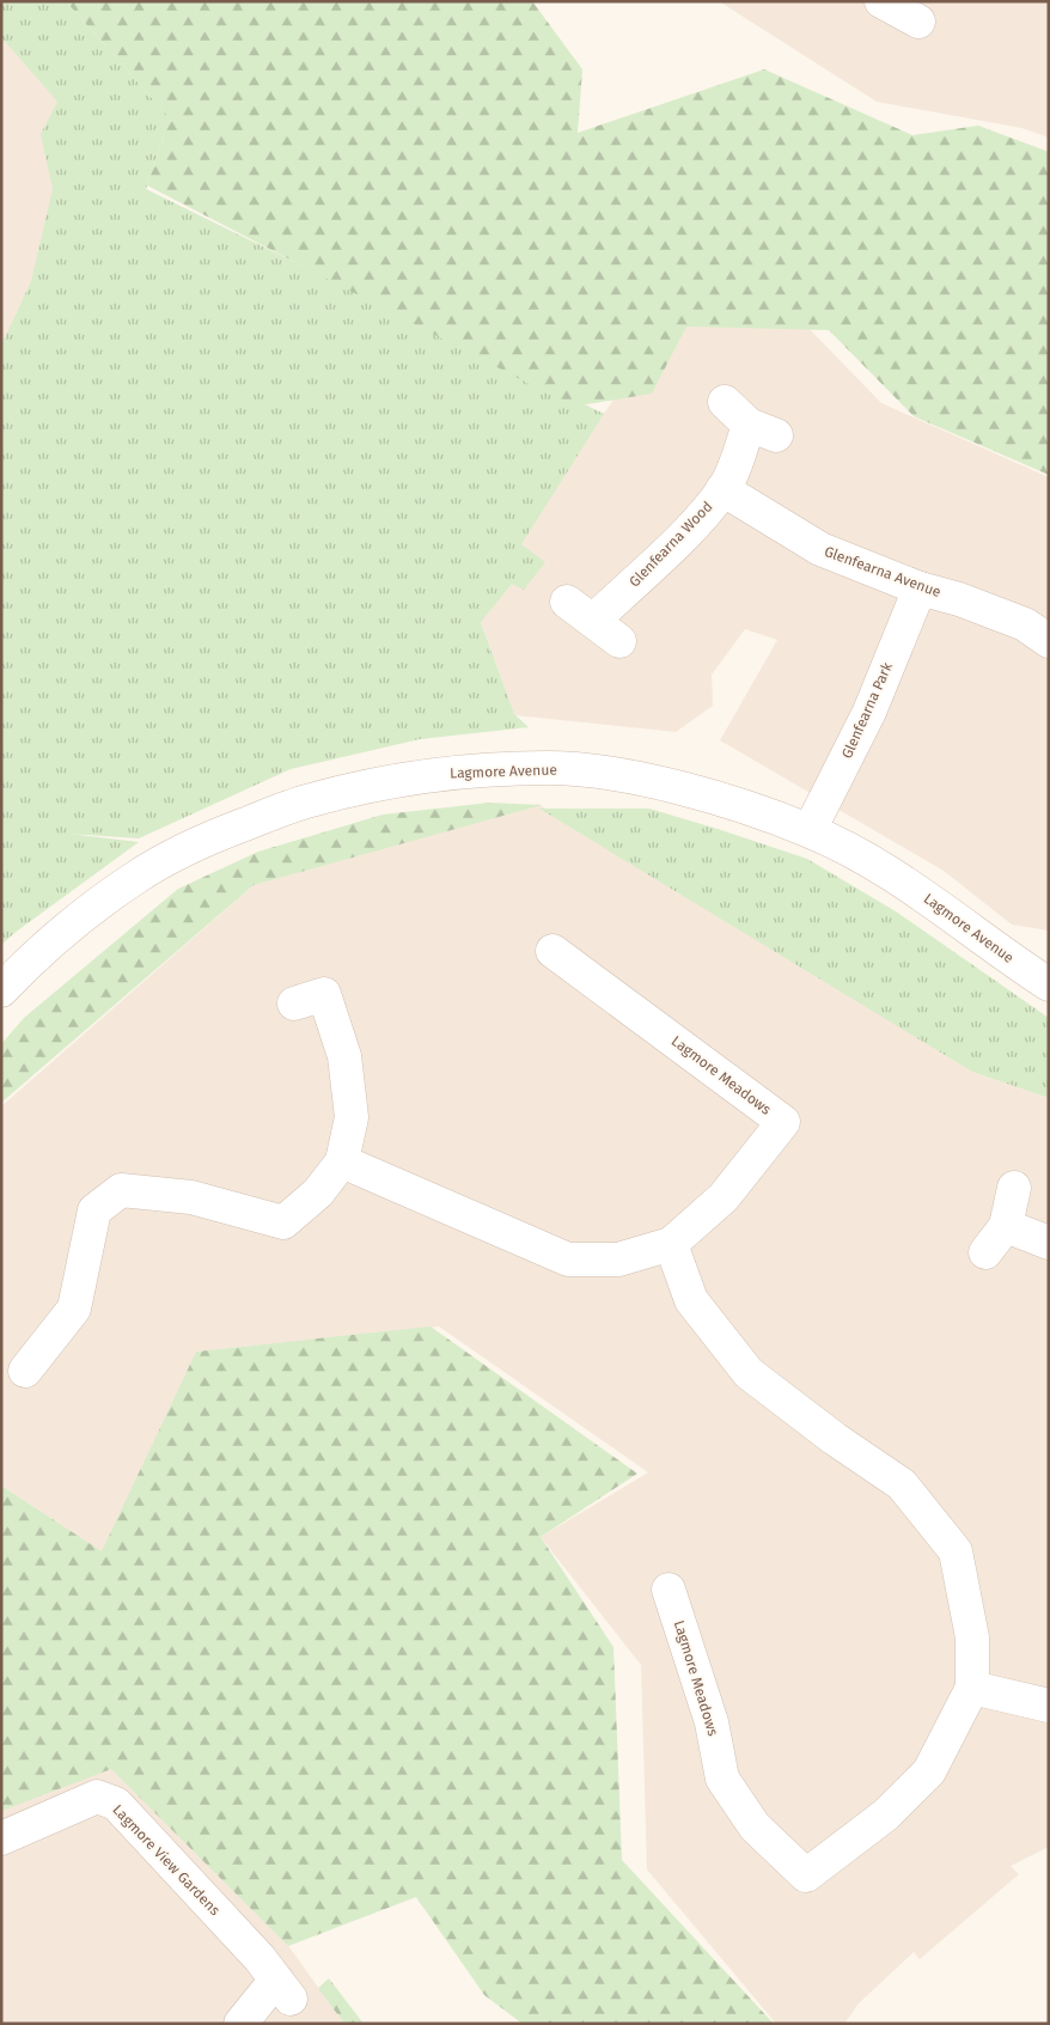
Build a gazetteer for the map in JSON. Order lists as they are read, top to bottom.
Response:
{
  "streets": {
    "street": [
      "Glenfearna Wood",
      "Glenfearna Avenue",
      "Glenfearna Park",
      "Lagmore Avenue",
      "Lagmore Meadows",
      "Lagmore View Gardens"
    ]
  },
  "crossings": [
    ["Glenfearna Wood", "Glenfearna Avenue"],
    ["Glenfearna Avenue", "Glenfearna Park"],
    ["Glenfearna Park", "Lagmore Avenue"]
  ]
}
